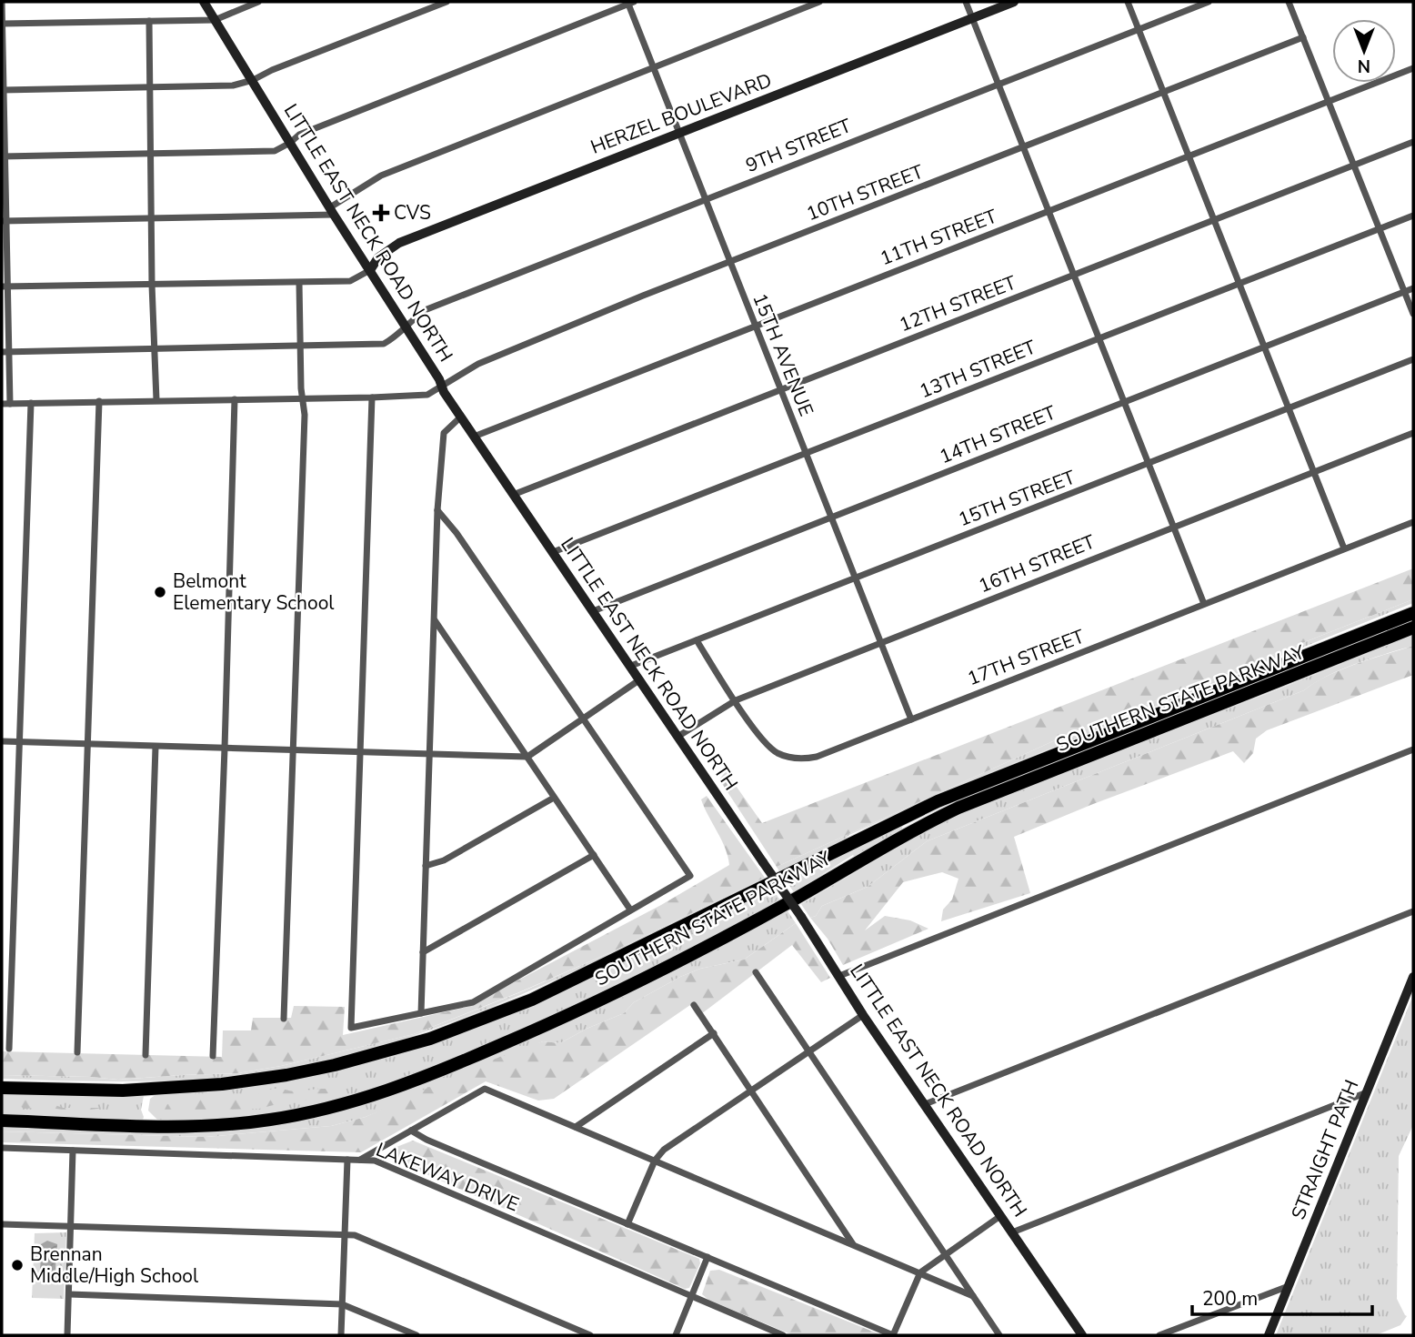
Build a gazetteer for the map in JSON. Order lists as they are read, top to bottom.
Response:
{
  "streets": {
    "highway": ["SOUTHERN STATE PARKWAY"],
    "main road": ["HERZEL BOULEVARD", "LITTLE EAST NECK ROAD NORTH", "STRAIGHT PATH"],
    "street": [
      "9TH STREET",
      "10TH STREET",
      "11TH STREET",
      "12TH STREET",
      "15TH AVENUE",
      "13TH STREET",
      "14TH STREET",
      "15TH STREET",
      "16TH STREET",
      "17TH STREET",
      "LAKEWAY DRIVE"
    ]
  },
  "crossings": [
    ["HERZEL BOULEVARD", "LITTLE EAST NECK ROAD NORTH"],
    ["HERZEL BOULEVARD", "15TH AVENUE"],
    ["9TH STREET", "LITTLE EAST NECK ROAD NORTH"],
    ["9TH STREET", "15TH AVENUE"],
    ["10TH STREET", "LITTLE EAST NECK ROAD NORTH"],
    ["10TH STREET", "15TH AVENUE"],
    ["LITTLE EAST NECK ROAD NORTH", "11TH STREET"],
    ["LITTLE EAST NECK ROAD NORTH", "12TH STREET"],
    ["LITTLE EAST NECK ROAD NORTH", "13TH STREET"],
    ["LITTLE EAST NECK ROAD NORTH", "14TH STREET"],
    ["LITTLE EAST NECK ROAD NORTH", "15TH STREET"],
    ["LITTLE EAST NECK ROAD NORTH", "16TH STREET"],
    ["11TH STREET", "15TH AVENUE"],
    ["12TH STREET", "15TH AVENUE"],
    ["15TH AVENUE", "13TH STREET"],
    ["15TH AVENUE", "14TH STREET"],
    ["15TH AVENUE", "15TH STREET"],
    ["15TH AVENUE", "16TH STREET"],
    ["15TH AVENUE", "17TH STREET"],
    ["15TH STREET", "17TH STREET"],
    ["16TH STREET", "17TH STREET"]
  ],
  "places": {
    "health": ["CVS"],
    "other": ["Belmont Elementary School", "Brennan Middle/High School"]
  },
  "scale_bar": "200 m",
  "north": "bottom"
}
